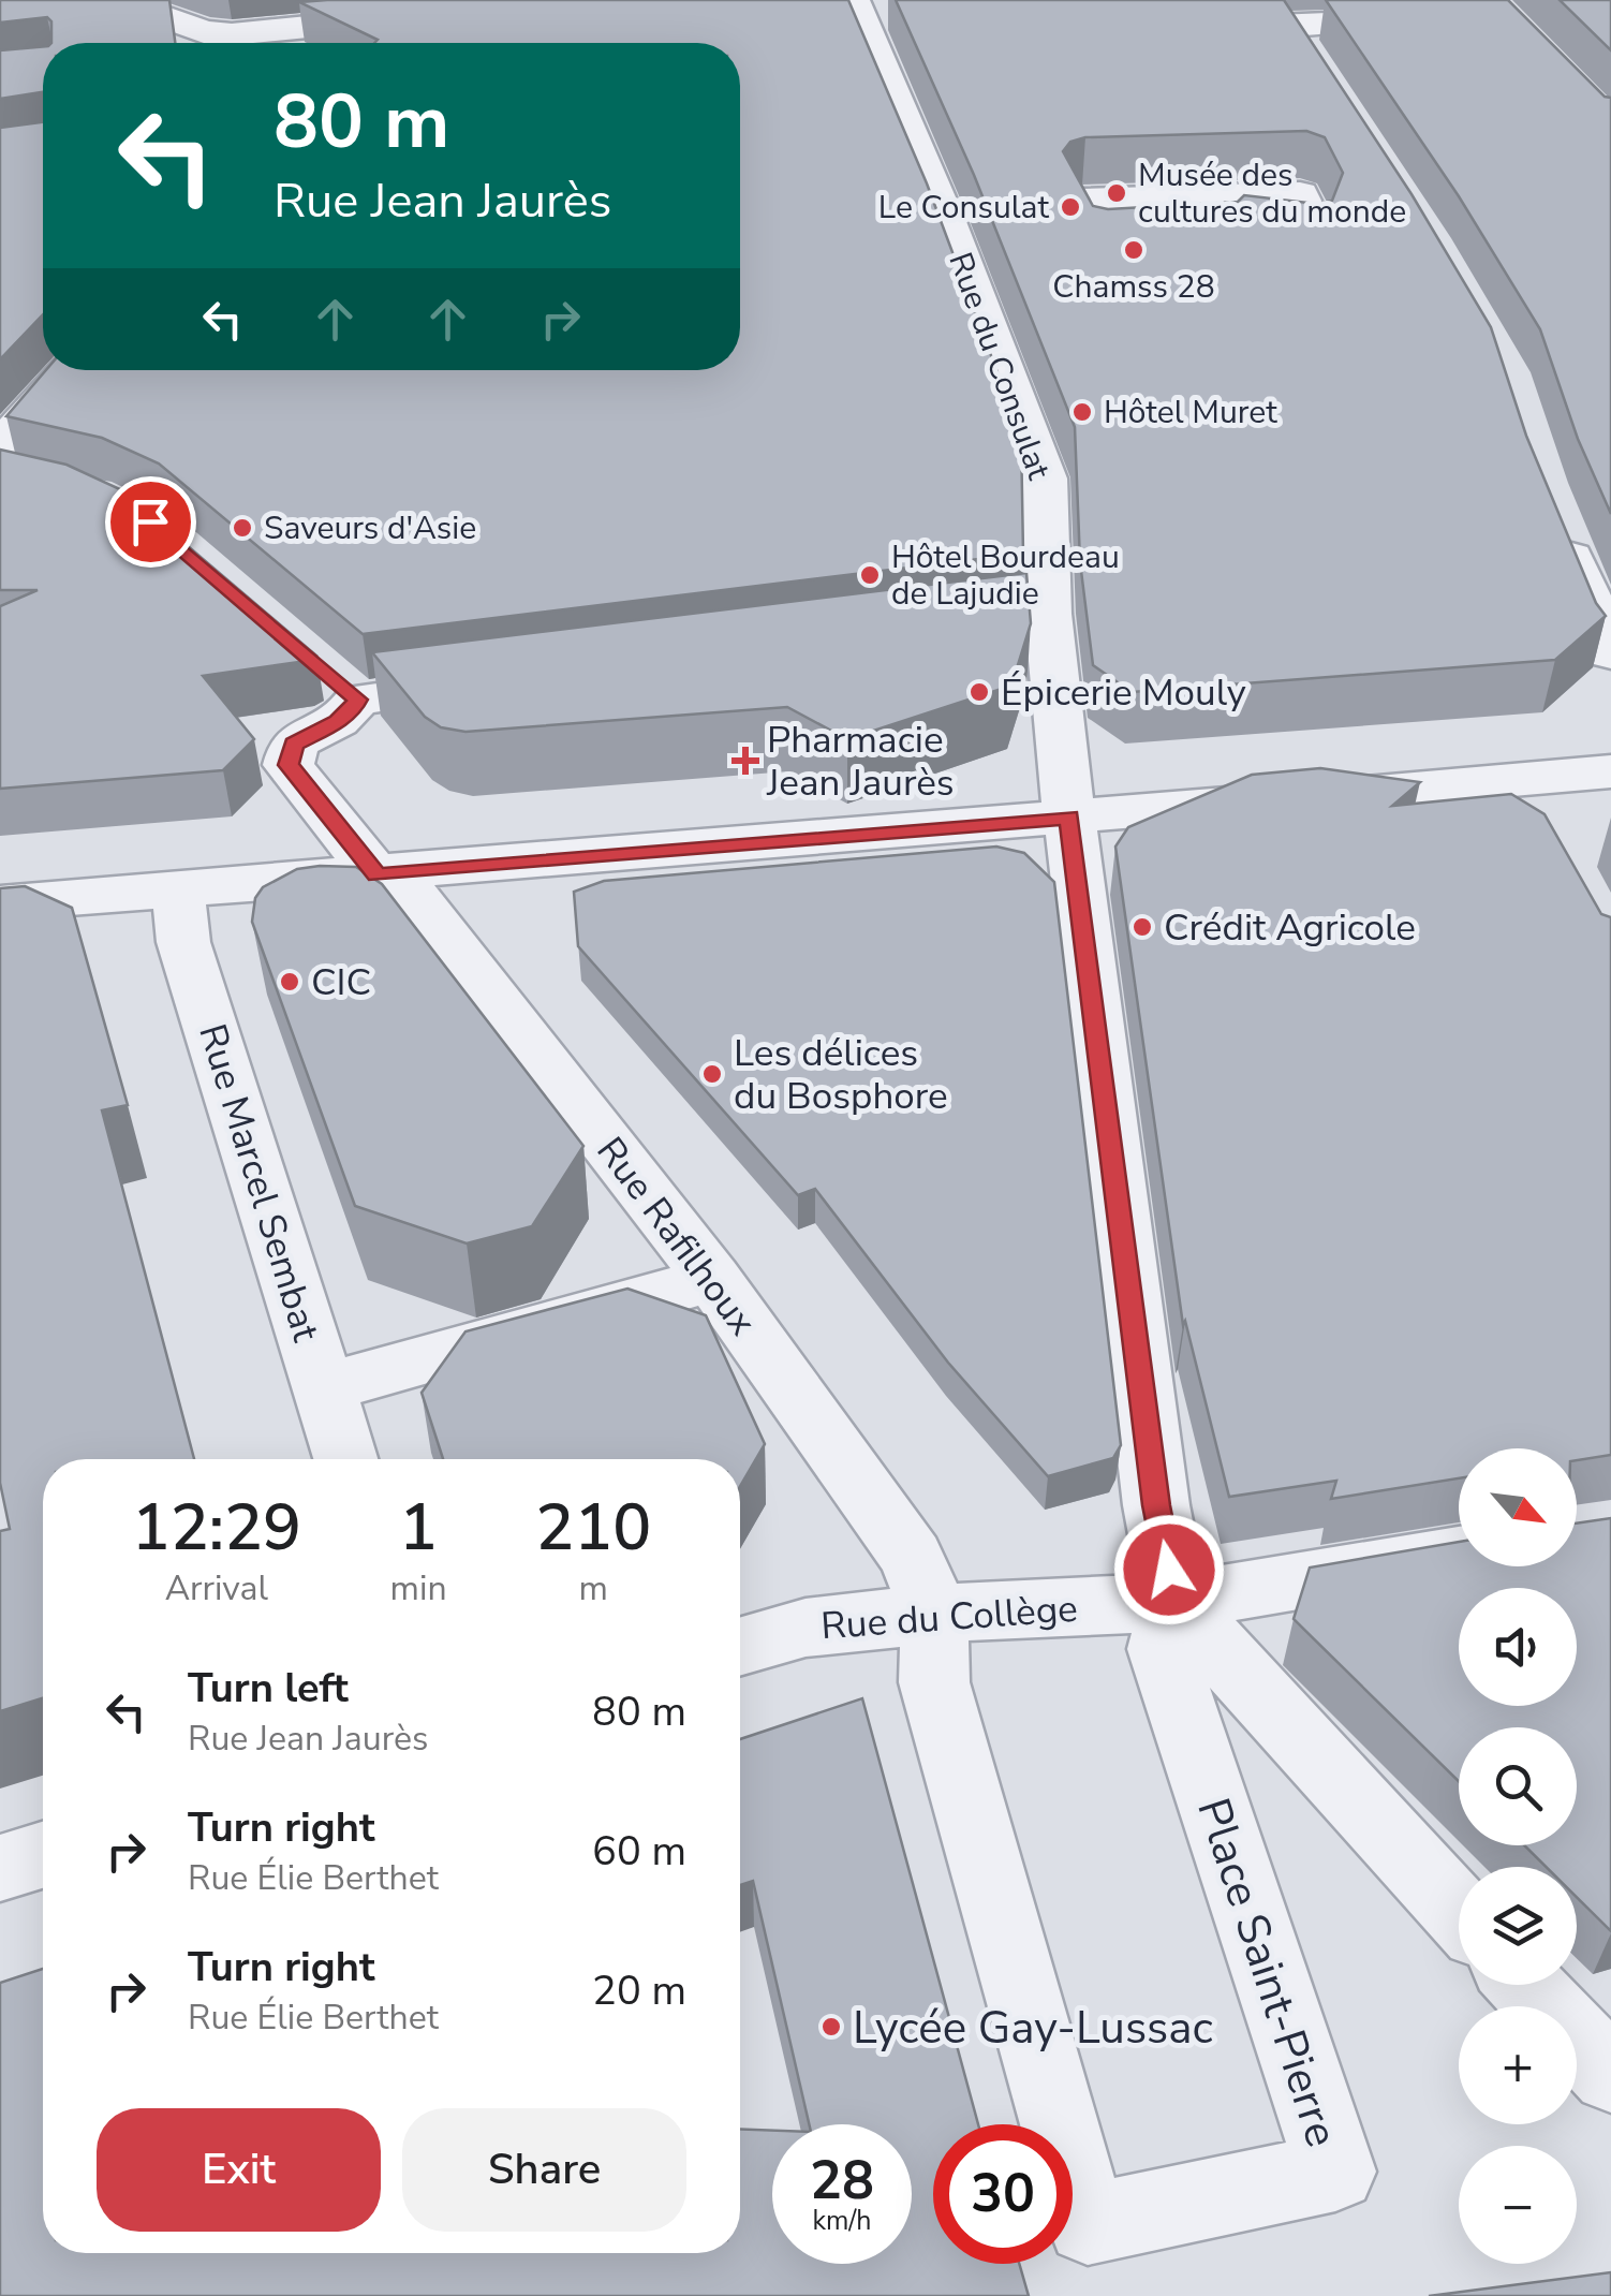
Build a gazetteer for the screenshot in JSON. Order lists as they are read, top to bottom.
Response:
{
  "streets": {
    "street": [
      "Rue du Consulat",
      "Rue Marcel Sembat",
      "Rue Rafilhoux",
      "Rue du Collège",
      "Place Saint-Pierre"
    ]
  },
  "crossings": [
    ["Rue du Consulat", "Rue du Collège"],
    ["Rue du Consulat", "Place Saint-Pierre"],
    ["Rue Rafilhoux", "Rue du Collège"],
    ["Rue Rafilhoux", "Place Saint-Pierre"],
    ["Rue du Collège", "Place Saint-Pierre"]
  ],
  "places": {
    "other": [
      "Musée des cultures du monde",
      "Le Consulat",
      "Chamss 28",
      "Hôtel Muret",
      "Saveurs d'Asie",
      "Hôtel Bourdeau de Lajudie",
      "Épicerie Mouly",
      "Crédit Agricole",
      "CIC",
      "Les délices du Bosphore",
      "Lycée Gay-Lussac"
    ],
    "health": ["Pharmacie Jean Jaurès"]
  },
  "north": "bottom right",
  "page": {
    "turn": ["80 m", "Rue Jean Jaurès"],
    "map_buttons": ["+", "−"],
    "eta": [
      "12:29",
      "Arrival",
      "1",
      "min",
      "210",
      "m"
    ],
    "list": [
      {
        "name": "Turn left",
        "note": "Rue Jean Jaurès",
        "value": "80 m"
      },
      {
        "name": "Turn right",
        "note": "Rue Élie Berthet",
        "value": "60 m"
      },
      {
        "name": "Turn right",
        "note": "Rue Élie Berthet",
        "value": "20 m"
      }
    ],
    "buttons": ["Exit", "Share"],
    "speed": "28 km/h",
    "limit": "30"
  }
}
